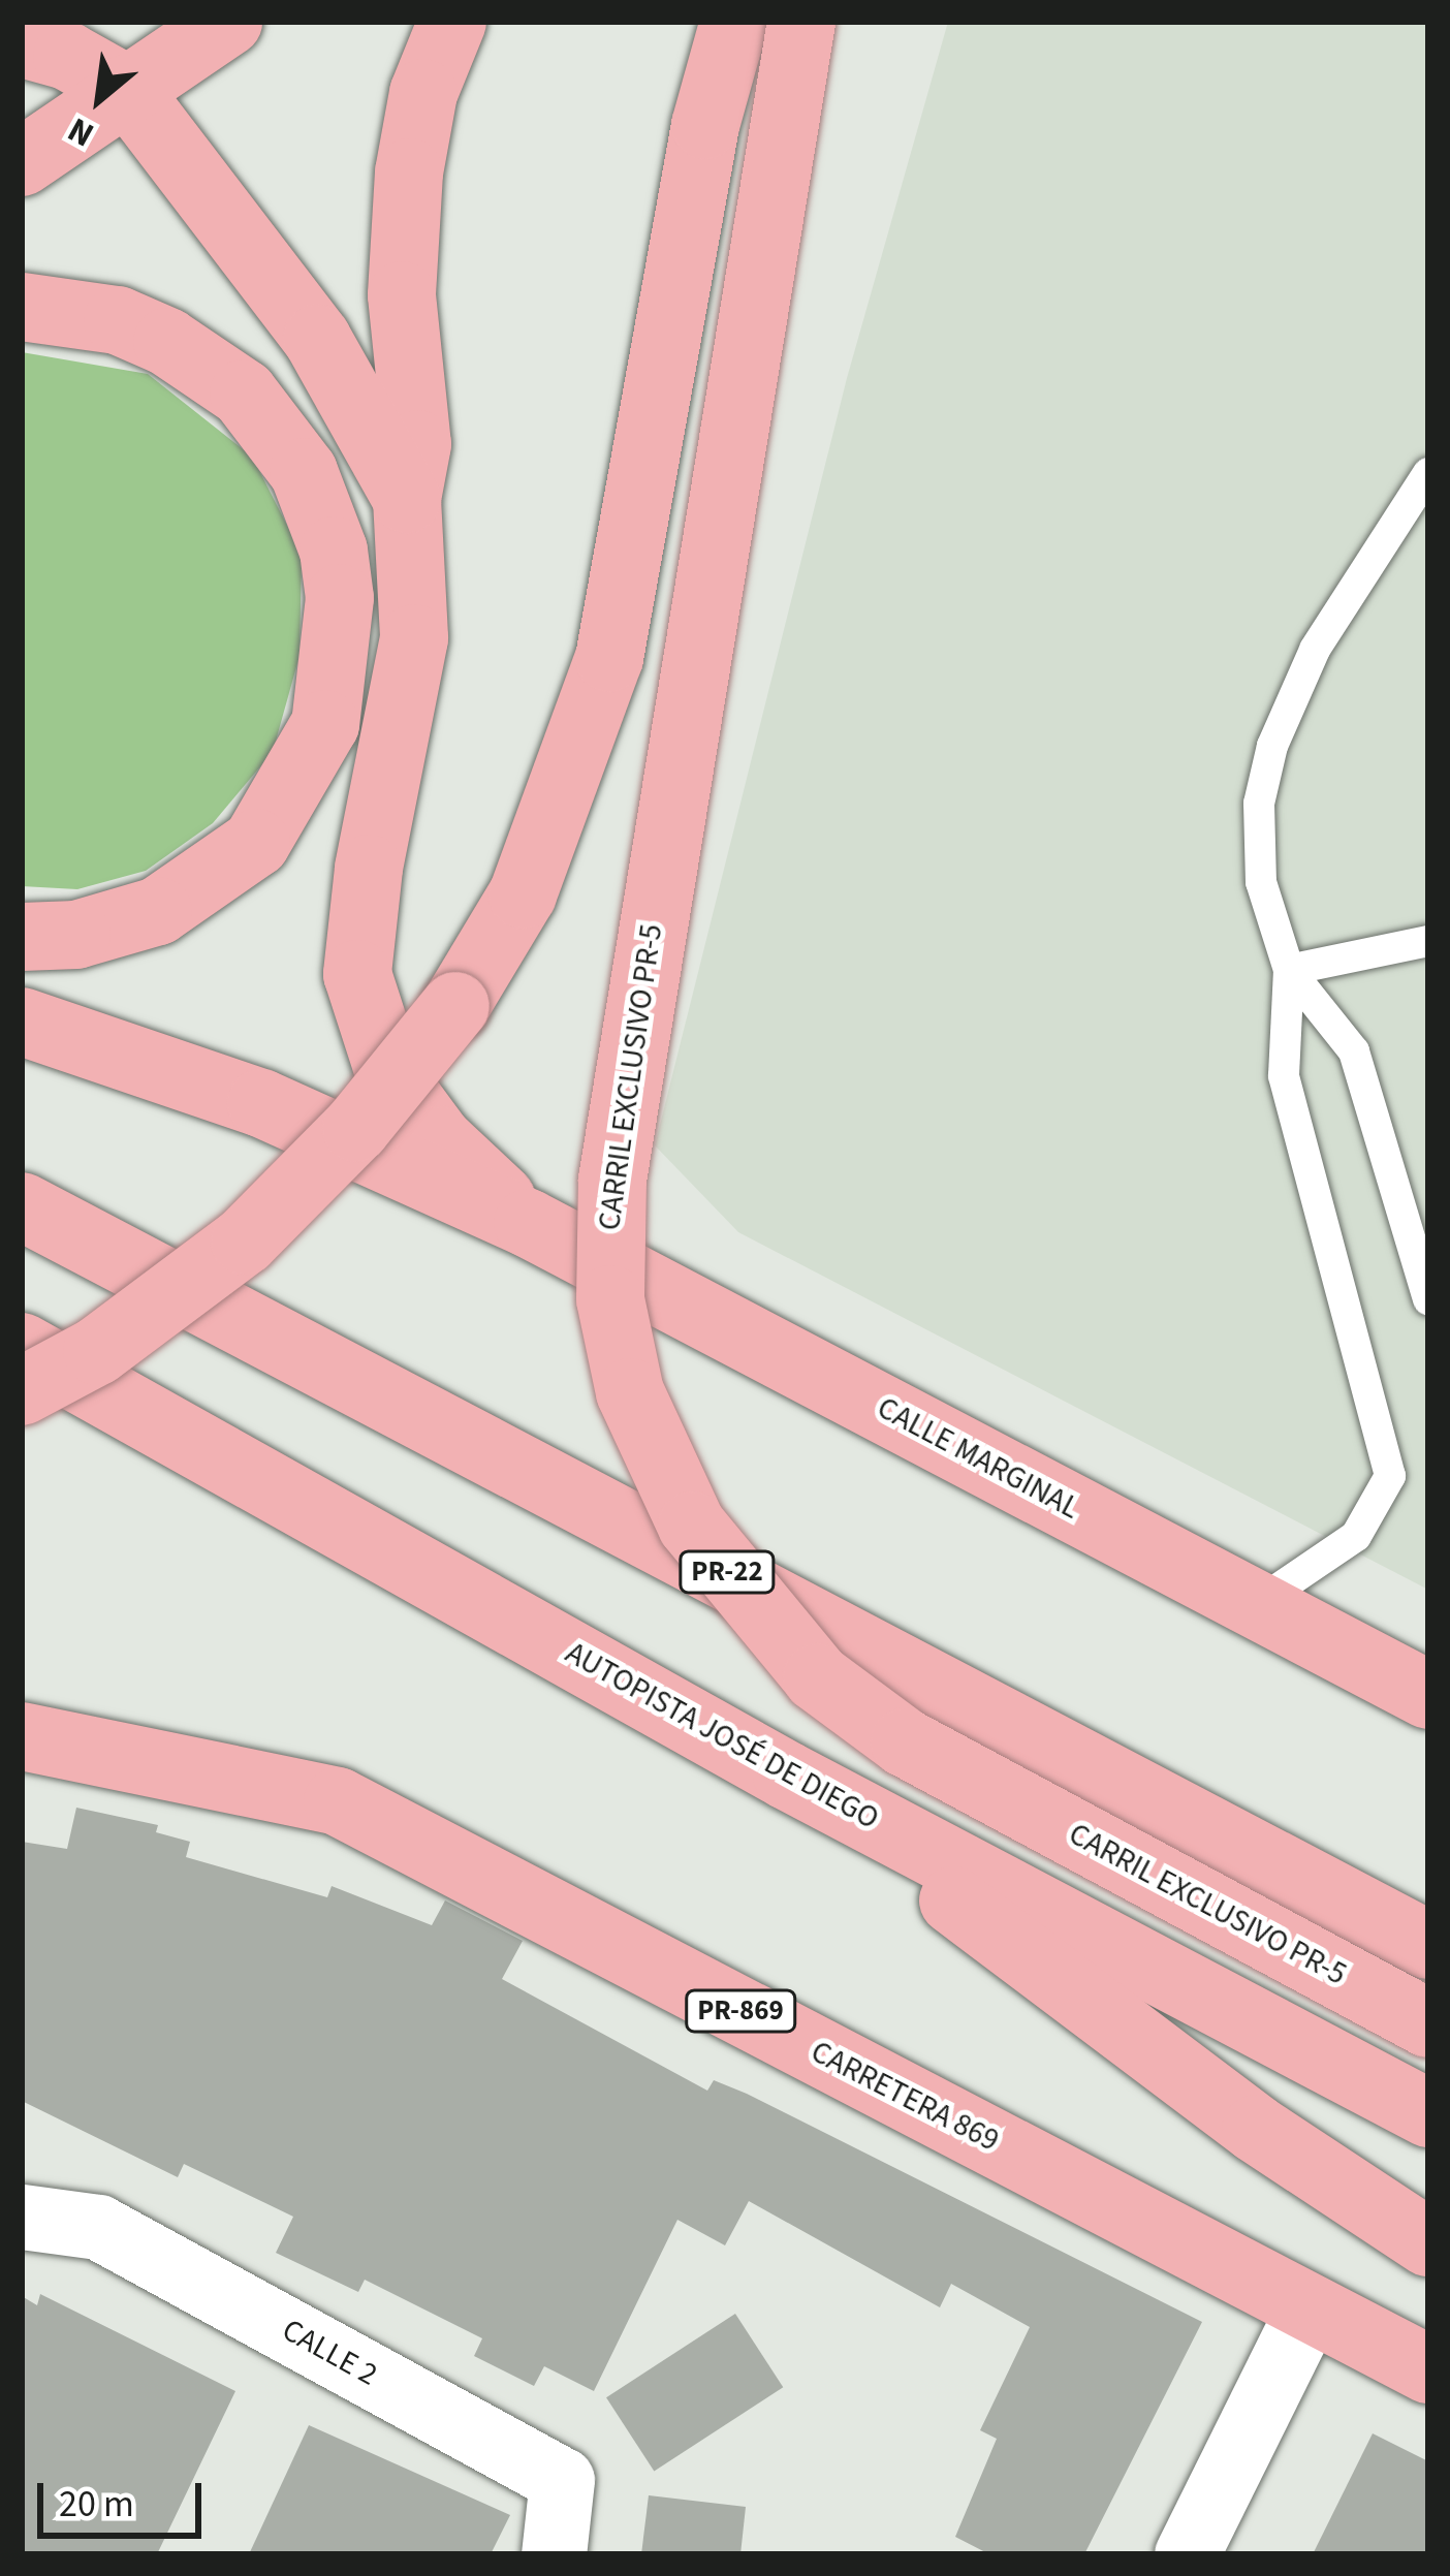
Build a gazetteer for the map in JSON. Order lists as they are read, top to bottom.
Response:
{
  "streets": {
    "highway": [
      "CARRIL EXCLUSIVO PR-5",
      "CALLE MARGINAL",
      "PR-22",
      "AUTOPISTA JOSÉ DE DIEGO",
      "PR-869",
      "CARRETERA 869"
    ],
    "street": ["CALLE 2"]
  },
  "scale_bar": "20 m",
  "north": "bottom left"
}
